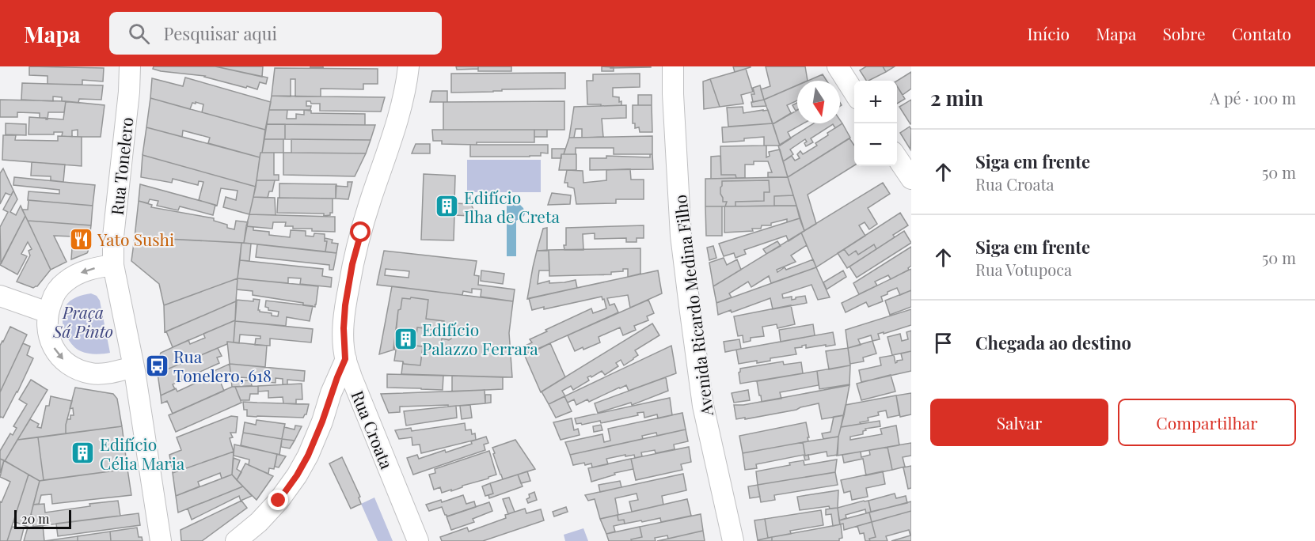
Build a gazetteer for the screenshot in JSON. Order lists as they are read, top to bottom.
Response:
{
  "streets": {
    "street": ["Rua Tonelero", "Avenida Ricardo Medina Filho", "Rua Croata"]
  },
  "parks": ["Praça Sá Pinto"],
  "places": {
    "building": ["Edifício Ilha de Creta", "Edifício Palazzo Ferrara", "Edifício Célia Maria"],
    "restaurant": ["Yato Sushi"],
    "bus stop": ["Rua Tonelero, 618"]
  },
  "scale_bar": "20 m",
  "north": "bottom",
  "page": {
    "header": "Mapa",
    "search": "Pesquisar aqui",
    "nav": [
      "Início",
      "Mapa",
      "Sobre",
      "Contato"
    ],
    "heading": ["2 min", "A pé · 100 m"],
    "map_buttons": ["+", "−"],
    "list": [
      ["Siga em frente", "Rua Croata", "50 m"],
      ["Siga em frente", "Rua Votupoca", "50 m"],
      "Chegada ao destino"
    ],
    "buttons": ["Salvar", "Compartilhar"],
    "scale": "20 m"
  }
}
